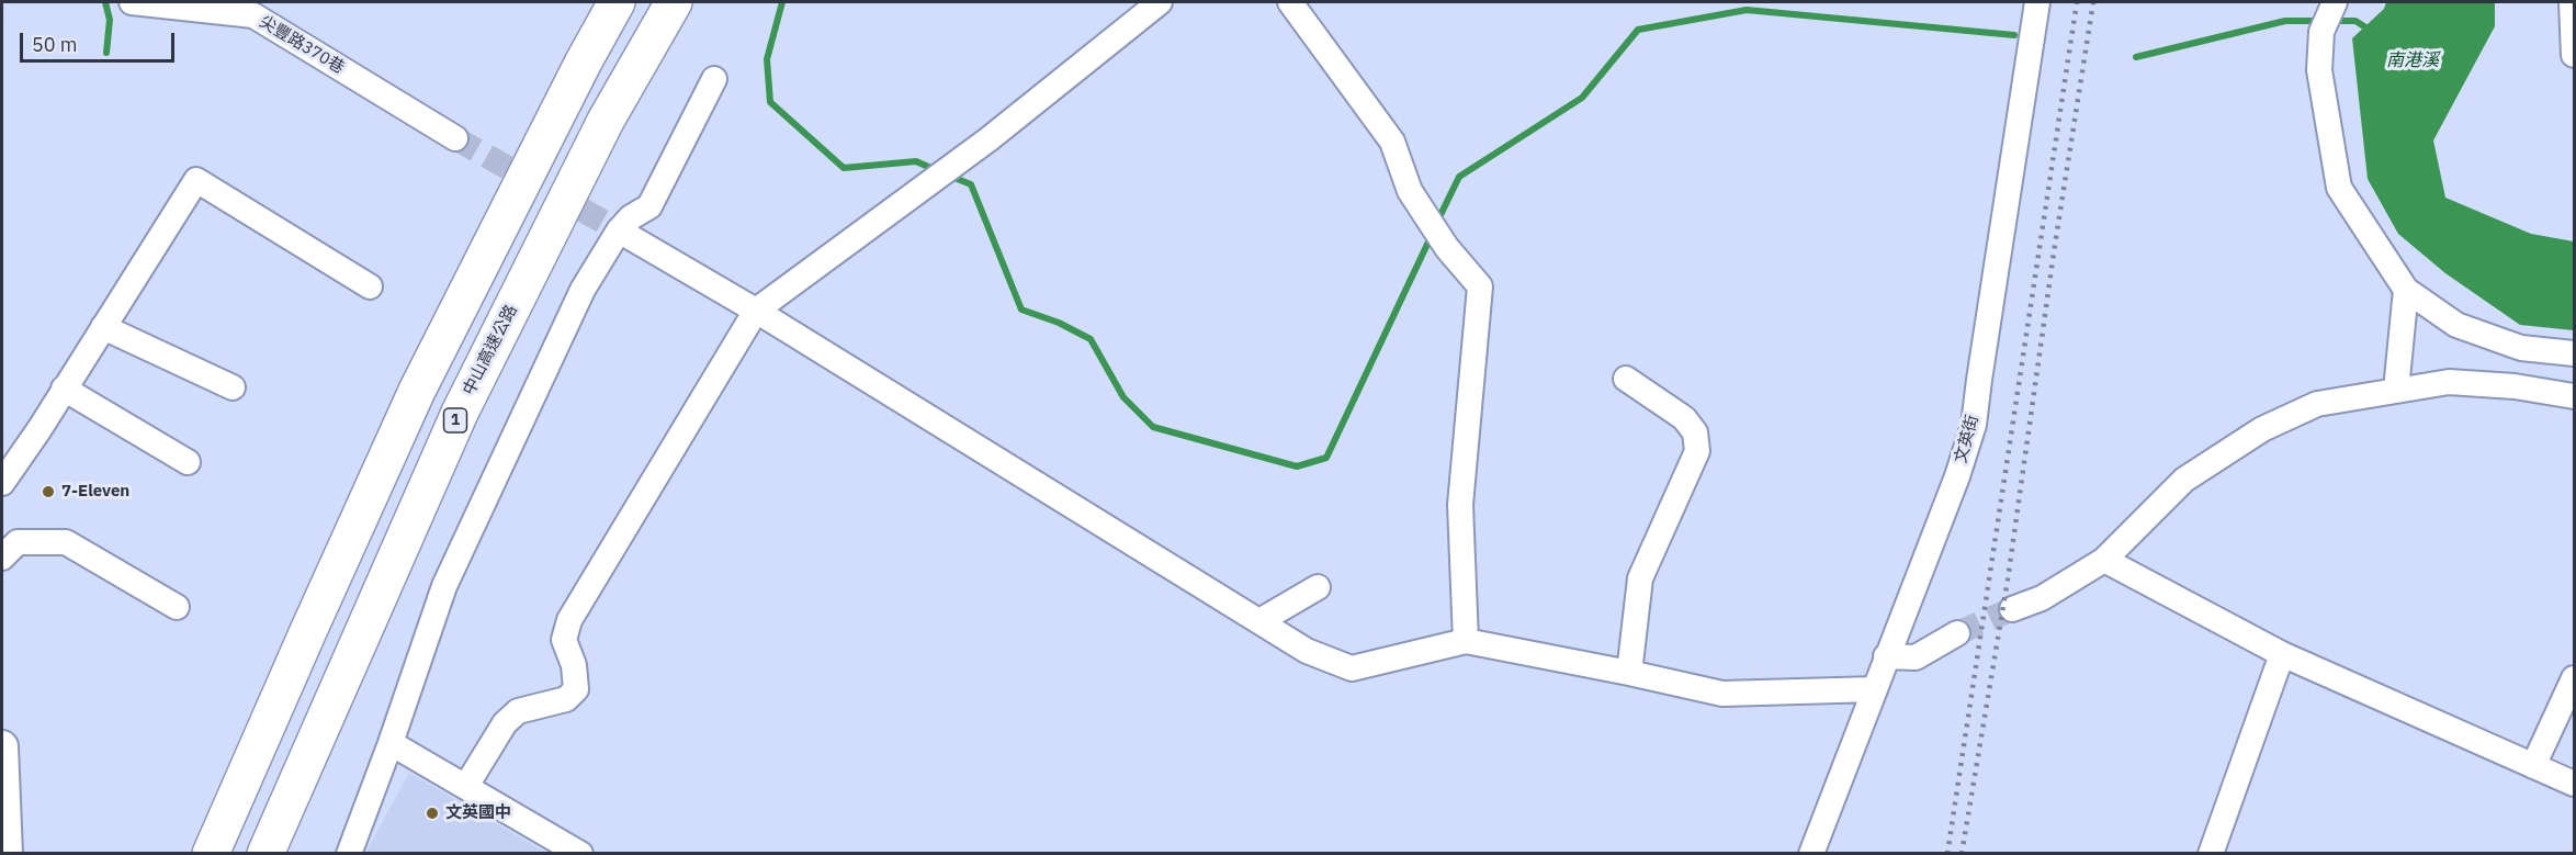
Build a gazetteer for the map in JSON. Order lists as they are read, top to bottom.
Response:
{
  "streets": {
    "highway": ["中山高速公路", "1"],
    "street": ["尖豐路370巷", "文英街"]
  },
  "water": ["南港溪"],
  "places": ["7-Eleven", "文英國中"],
  "scale_bar": "50 m"
}
